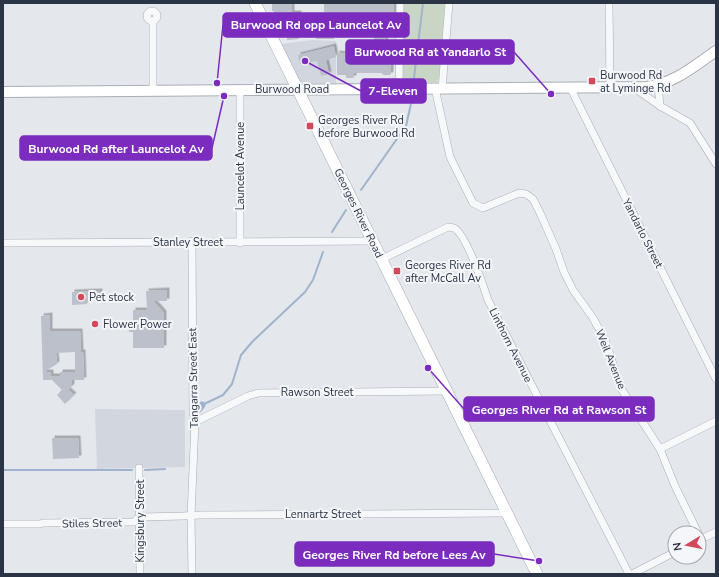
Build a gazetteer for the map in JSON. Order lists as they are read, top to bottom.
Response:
{
  "streets": {
    "main road": ["Burwood Road", "Georges River Road"],
    "street": [
      "Launcelot Avenue",
      "Yandarlo Street",
      "Stanley Street",
      "Linthorn Avenue",
      "Weil Avenue",
      "Tangarra Street East",
      "Rawson Street",
      "Lennartz Street",
      "Kingsbury Street",
      "Stiles Street"
    ]
  },
  "crossings": [
    ["Burwood Road", "Launcelot Avenue"],
    ["Burwood Road", "Georges River Road"],
    ["Burwood Road", "Yandarlo Street"],
    ["Burwood Road", "Weil Avenue"],
    ["Launcelot Avenue", "Stanley Street"],
    ["Georges River Road", "Stanley Street"],
    ["Georges River Road", "Linthorn Avenue"],
    ["Georges River Road", "Rawson Street"],
    ["Georges River Road", "Lennartz Street"],
    ["Stanley Street", "Tangarra Street East"],
    ["Tangarra Street East", "Rawson Street"],
    ["Tangarra Street East", "Lennartz Street"],
    ["Lennartz Street", "Kingsbury Street"],
    ["Lennartz Street", "Stiles Street"],
    ["Kingsbury Street", "Stiles Street"]
  ],
  "places": {
    "other": [
      "7-Eleven",
      "Burwood Rd opp Launcelot Av",
      "Burwood Rd at Yandarlo St",
      "Burwood Rd after Launcelot Av",
      "Pet stock",
      "Flower Power",
      "Georges River Rd at Rawson St",
      "Georges River Rd before Lees Av"
    ],
    "transit": ["Burwood Rd at Lyminge Rd", "Georges River Rd before Burwood Rd", "Georges River Rd after McCall Av"]
  },
  "north": "left"
}
